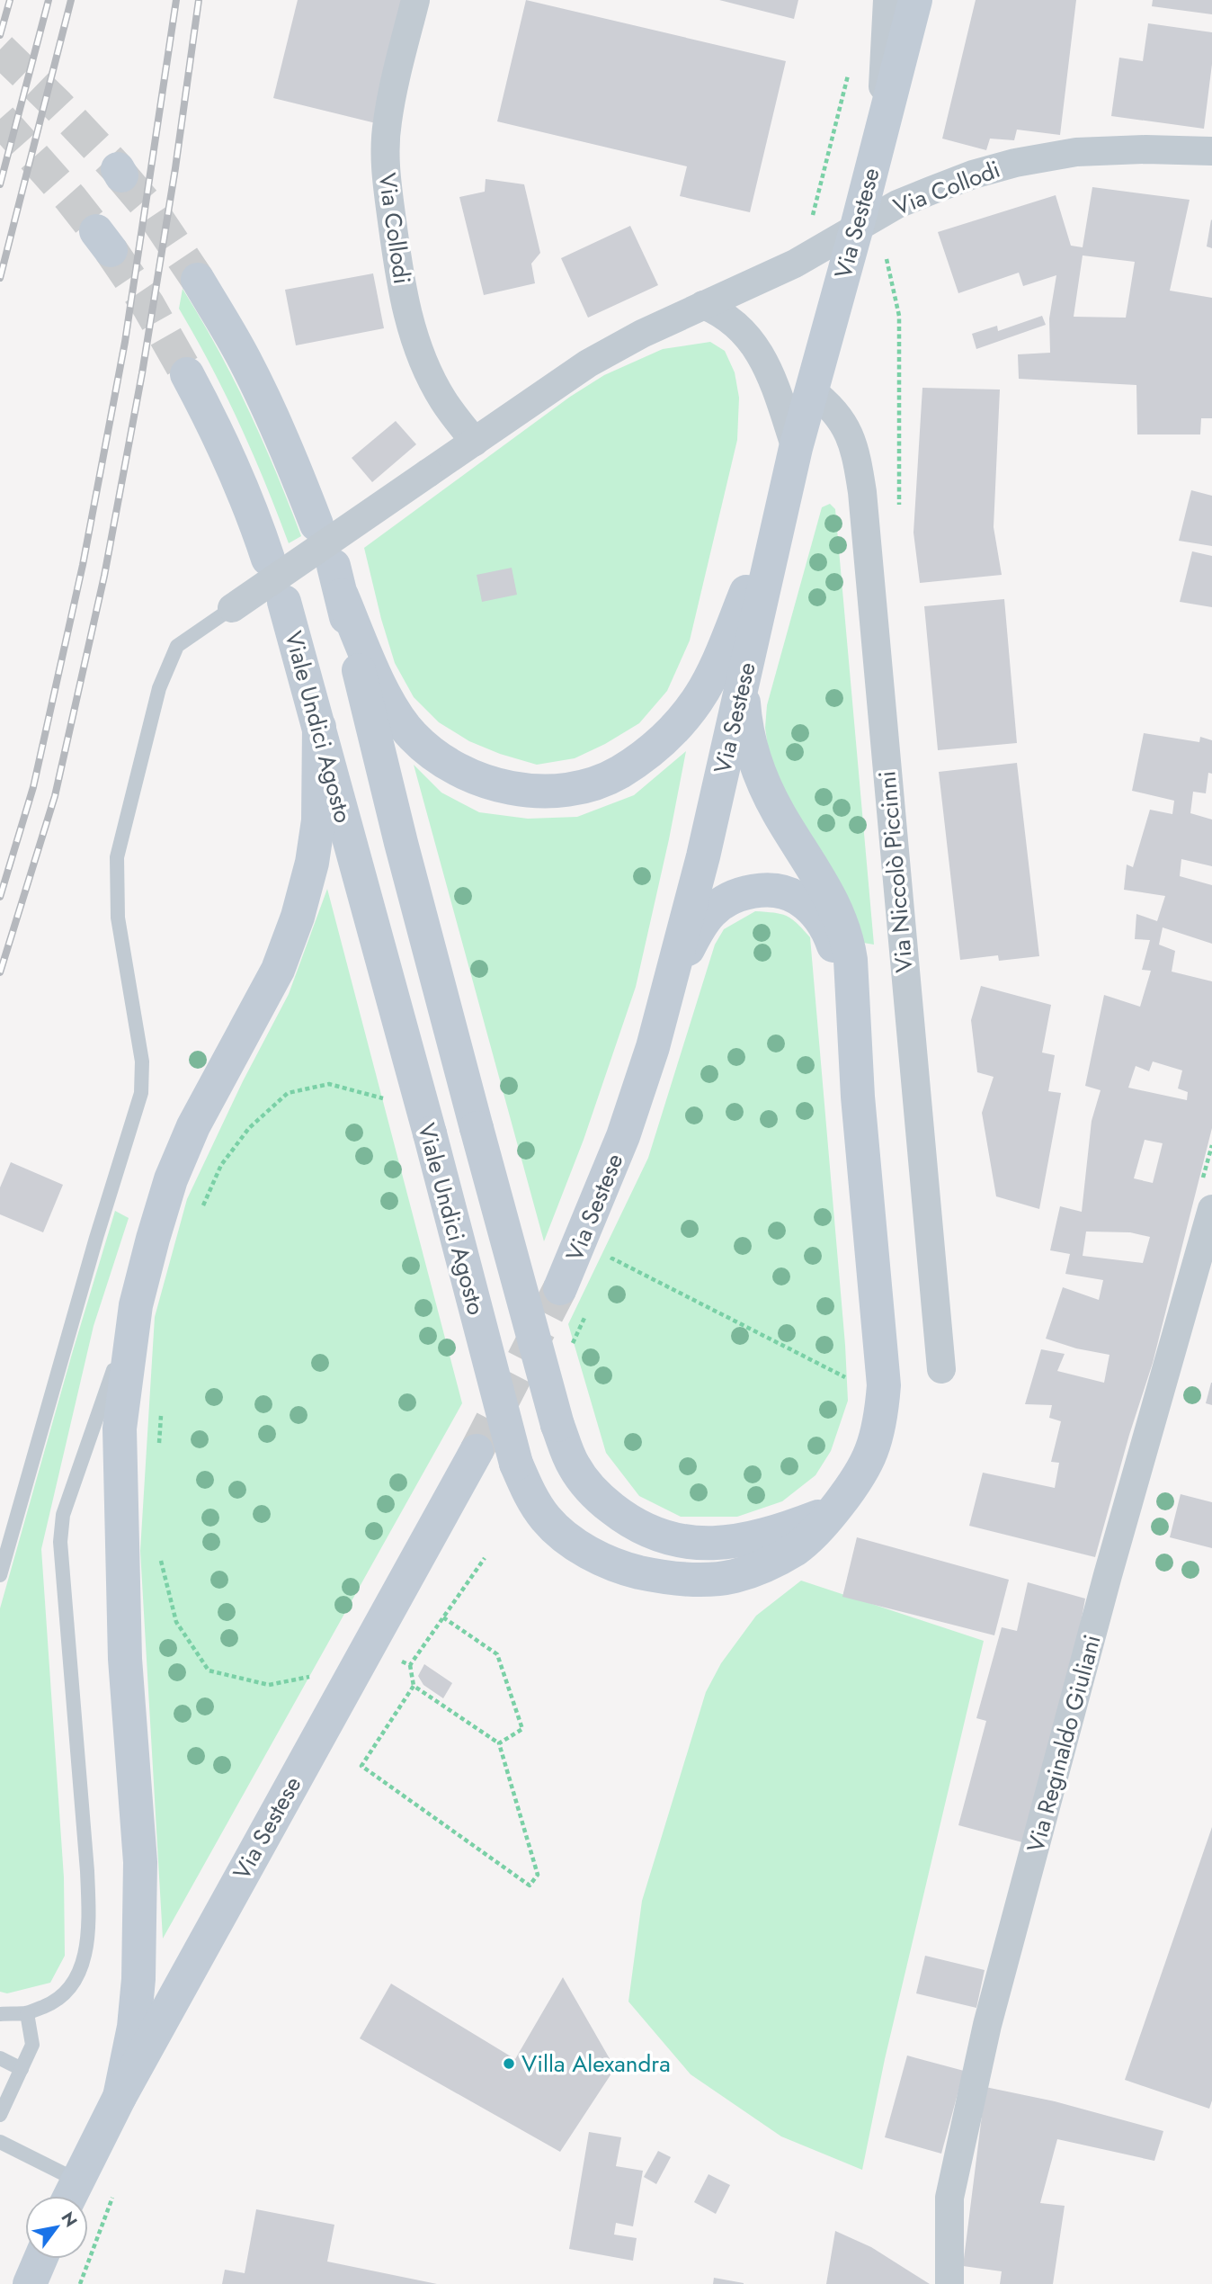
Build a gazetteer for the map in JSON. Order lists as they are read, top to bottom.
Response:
{
  "streets": {
    "main road": ["Via Sestese", "Viale Undici Agosto"],
    "street": ["Via Collodi", "Via Niccolò Piccinni", "Via Reginaldo Giuliani"]
  },
  "crossings": [
    ["Via Collodi", "Via Sestese"],
    ["Via Sestese", "Viale Undici Agosto"],
    ["Via Sestese", "Via Niccolò Piccinni"]
  ],
  "places": ["Villa Alexandra"],
  "north": "top right"
}
